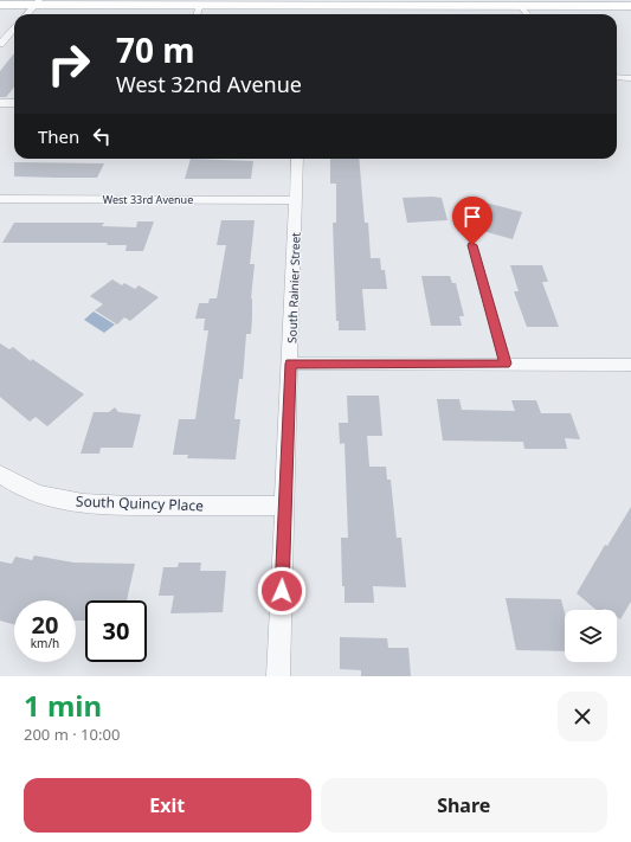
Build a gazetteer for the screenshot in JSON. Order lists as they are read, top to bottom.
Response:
{
  "streets": {
    "street": ["West 33rd Avenue", "South Rainier Street", "South Quincy Place"]
  },
  "crossings": [
    ["West 33rd Avenue", "South Rainier Street"],
    ["South Rainier Street", "South Quincy Place"]
  ],
  "page": {
    "turn": ["70 m", "West 32nd Avenue"],
    "then": "Then",
    "speed": "20 km/h",
    "limit": "30",
    "heading": ["1 min", "200 m · 10:00"],
    "buttons": ["Exit", "Share"]
  }
}
